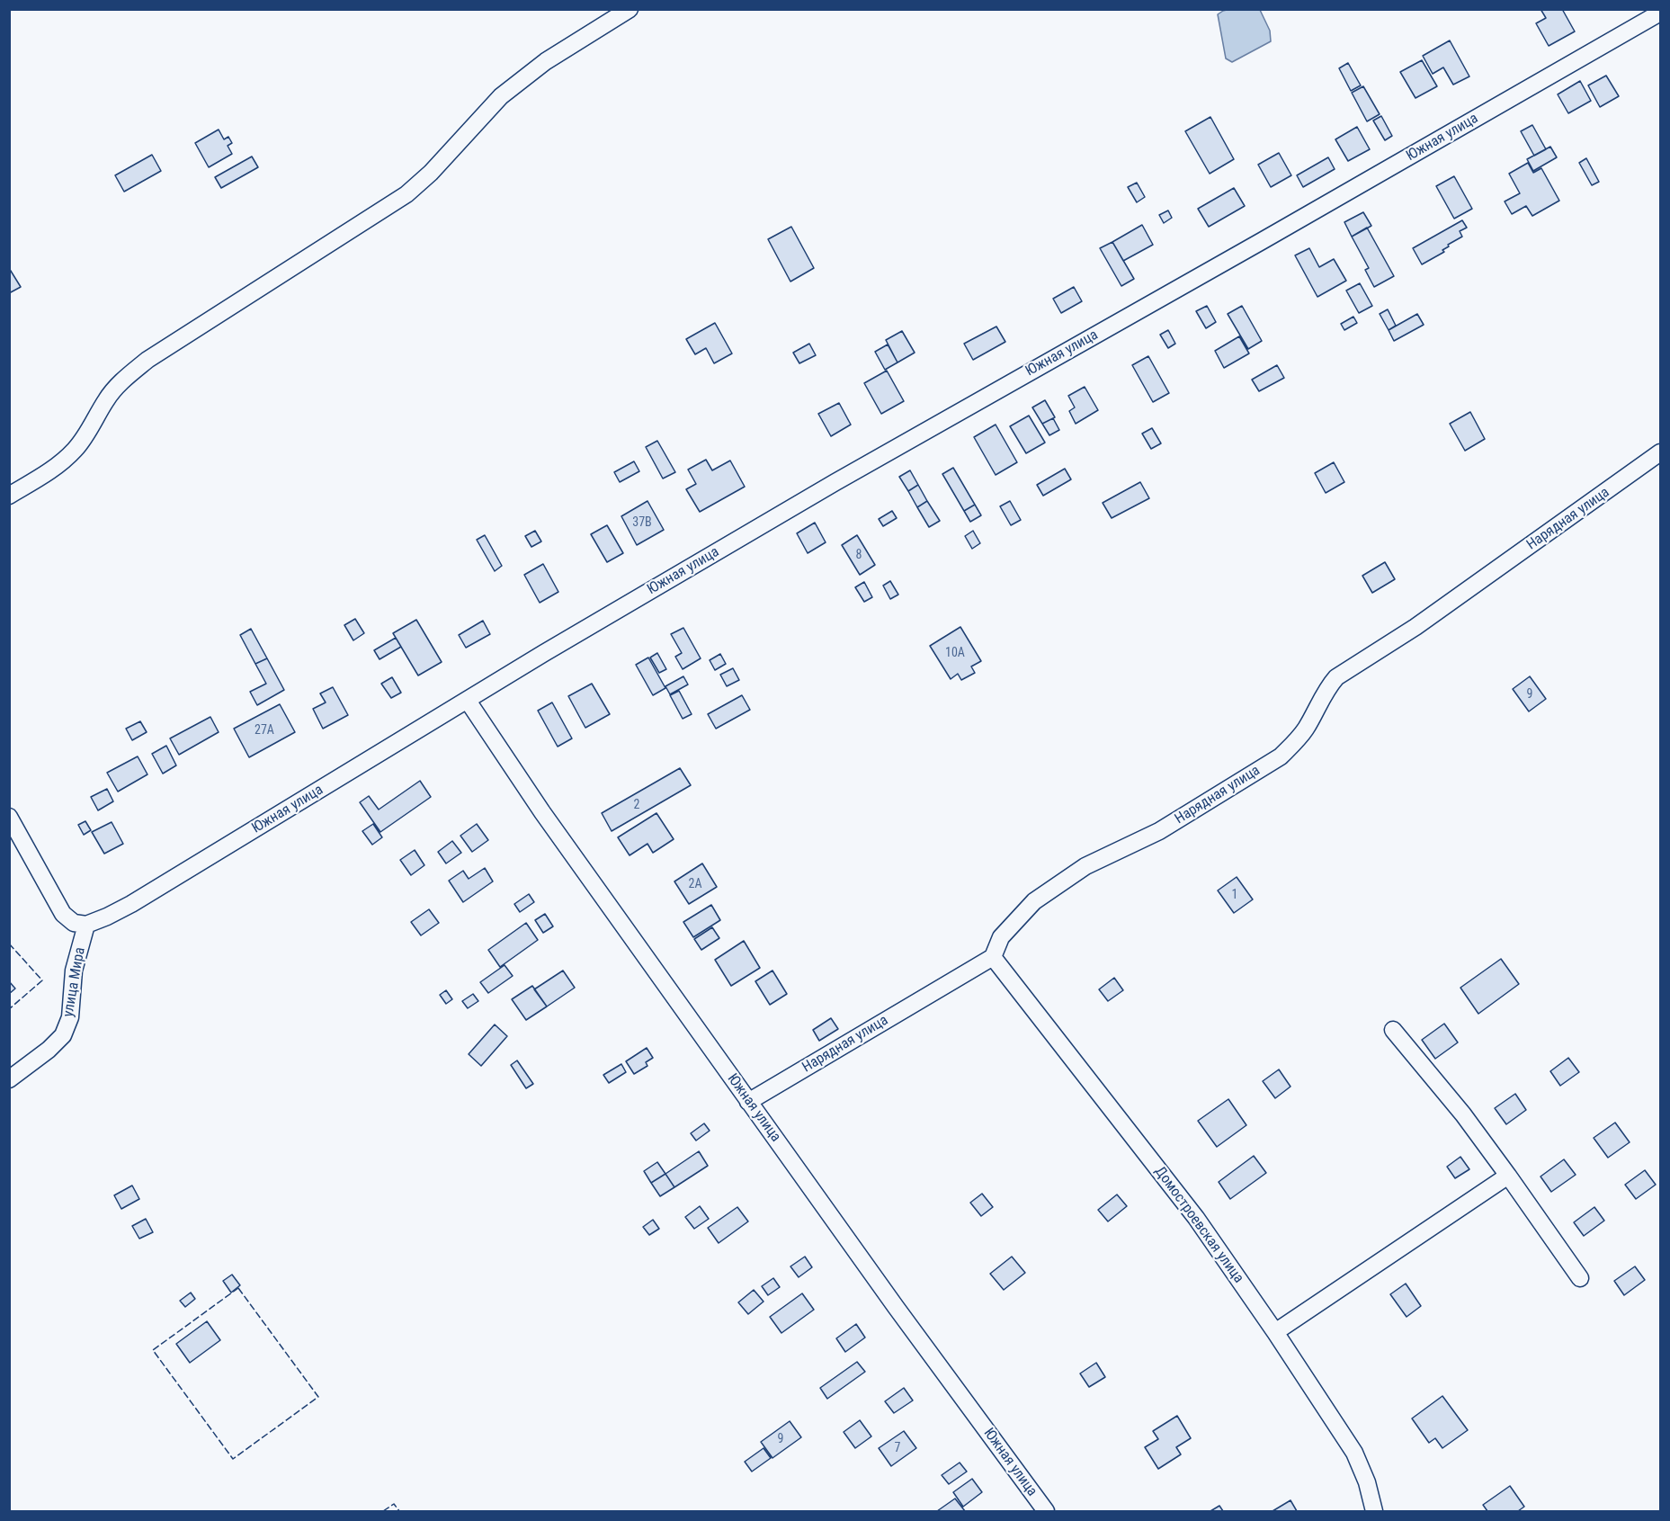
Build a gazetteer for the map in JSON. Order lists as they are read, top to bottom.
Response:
{
  "streets": {
    "street": [
      "Южная улица",
      "Нарядная улица",
      "улица Мира",
      "Домостроевская улица"
    ]
  },
  "crossings": [
    ["Южная улица", "Нарядная улица"],
    ["Южная улица", "улица Мира"],
    ["Нарядная улица", "Домостроевская улица"]
  ],
  "house_numbers": [
    "37В",
    "8",
    "10А",
    "9",
    "27А",
    "2",
    "2А",
    "1",
    "9",
    "7"
  ]
}
